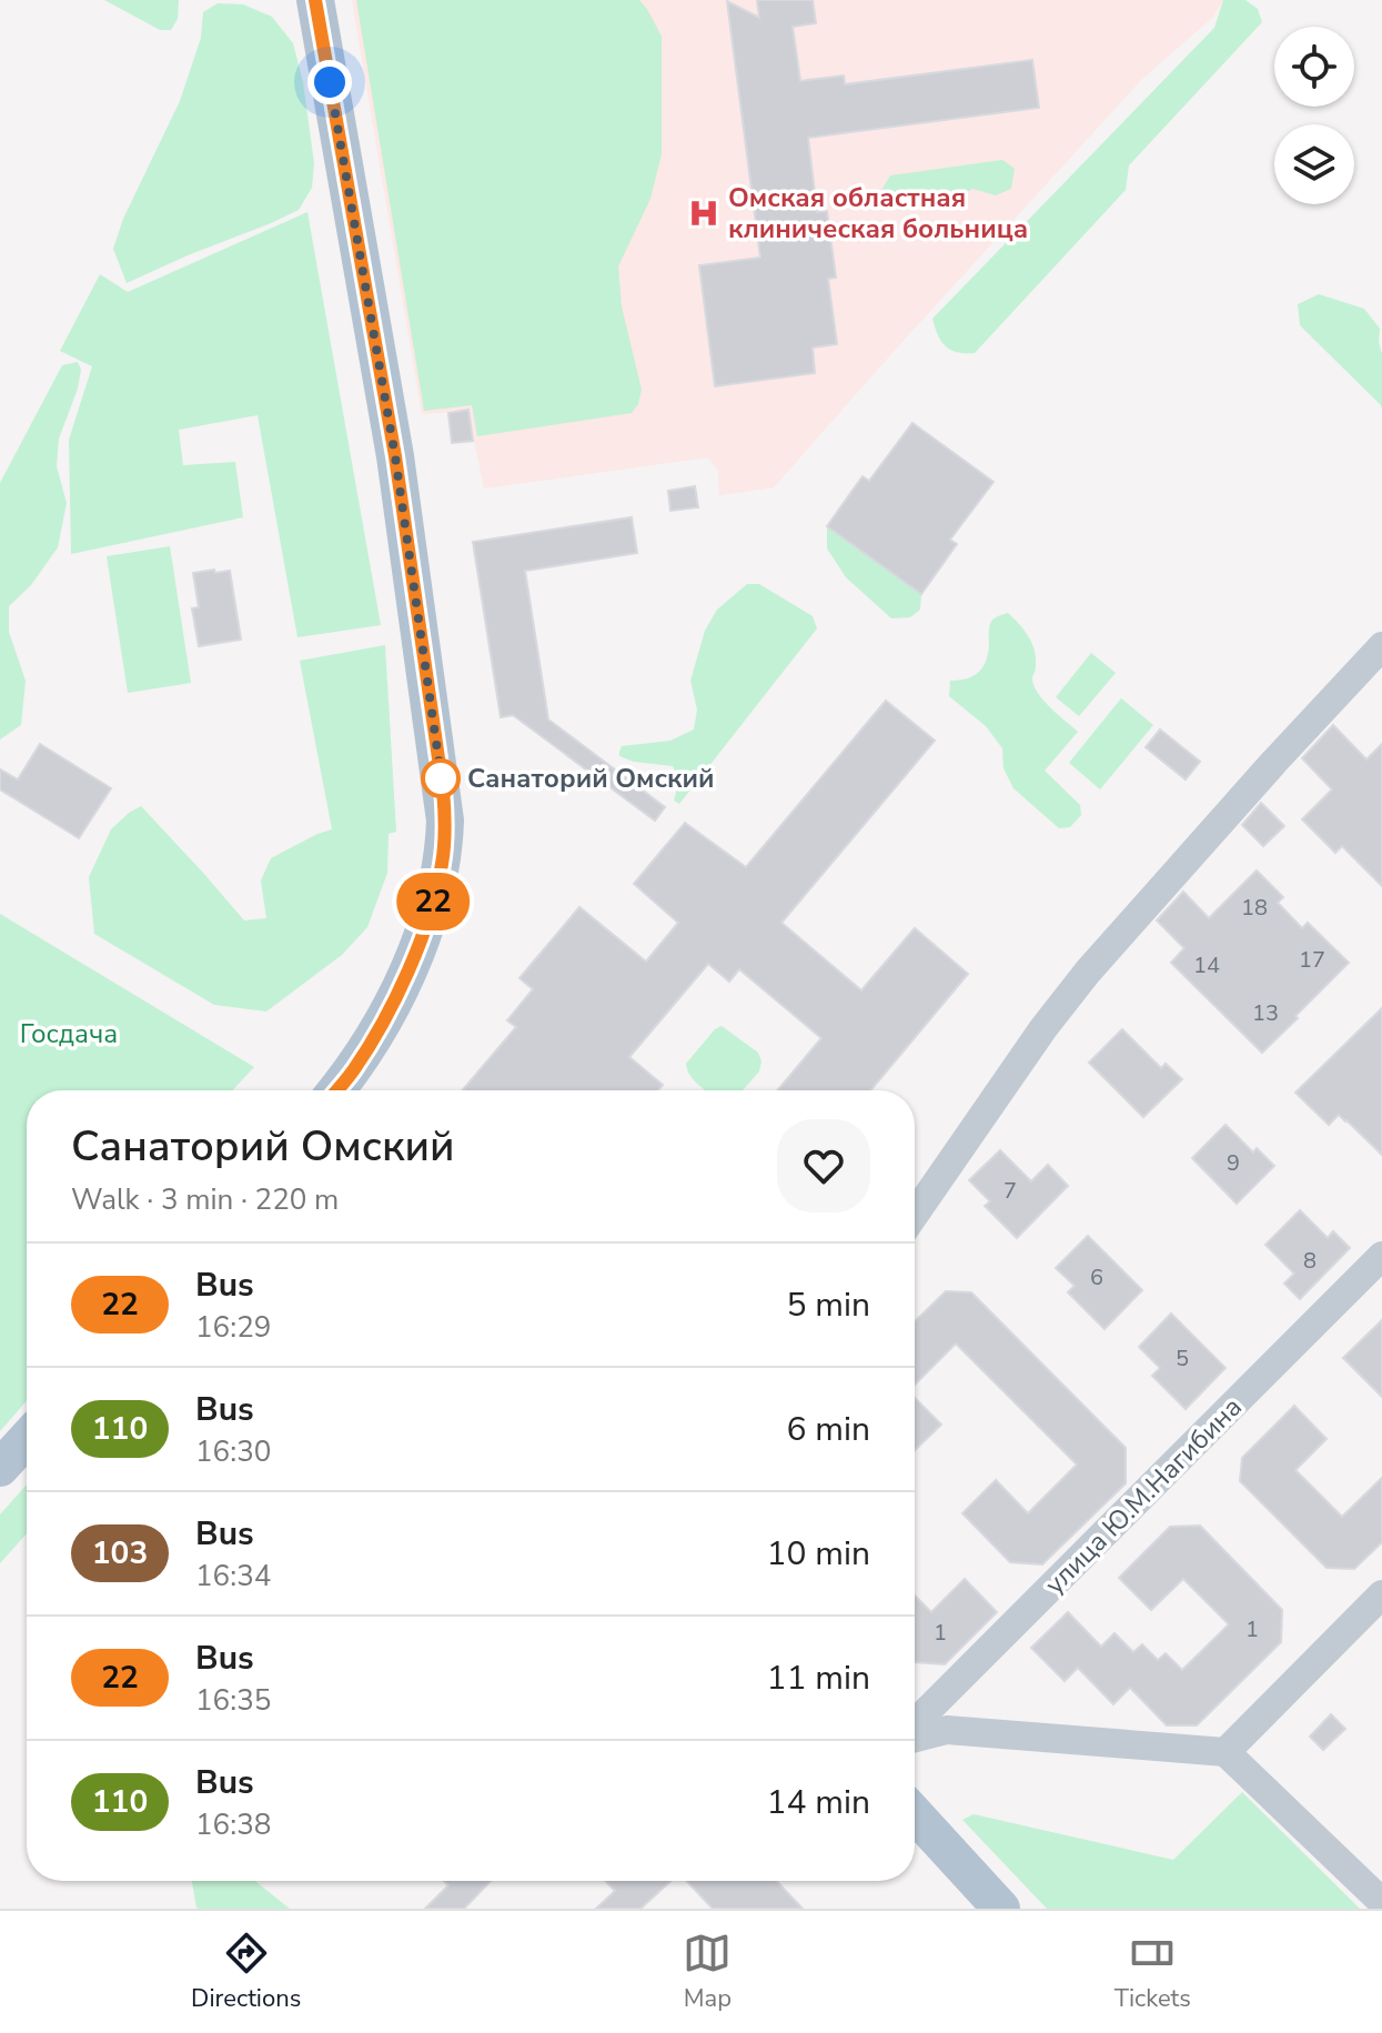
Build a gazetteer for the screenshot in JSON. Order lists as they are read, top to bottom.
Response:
{
  "streets": {
    "street": ["улица Ю.М.Нагибина"]
  },
  "parks": ["Госдача"],
  "places": {
    "hospital": ["Омская областная клиническая больница"],
    "other": ["Санаторий Омский"]
  },
  "lines": ["bus line 22"],
  "house_numbers": [
    "18",
    "17",
    "14",
    "13",
    "9",
    "7",
    "8",
    "6",
    "5",
    "1",
    "1"
  ],
  "page": {
    "on_map": "22",
    "heading": ["Санаторий Омский", "Walk · 3 min · 220 m"],
    "list": [
      {
        "mark": "22",
        "name": "Bus",
        "note": "16:29",
        "value": "5 min"
      },
      {
        "mark": "110",
        "name": "Bus",
        "note": "16:30",
        "value": "6 min"
      },
      {
        "mark": "103",
        "name": "Bus",
        "note": "16:34",
        "value": "10 min"
      },
      {
        "mark": "22",
        "name": "Bus",
        "note": "16:35",
        "value": "11 min"
      },
      {
        "mark": "110",
        "name": "Bus",
        "note": "16:38",
        "value": "14 min"
      }
    ],
    "tabs": ["Directions", "Map", "Tickets"]
  }
}
